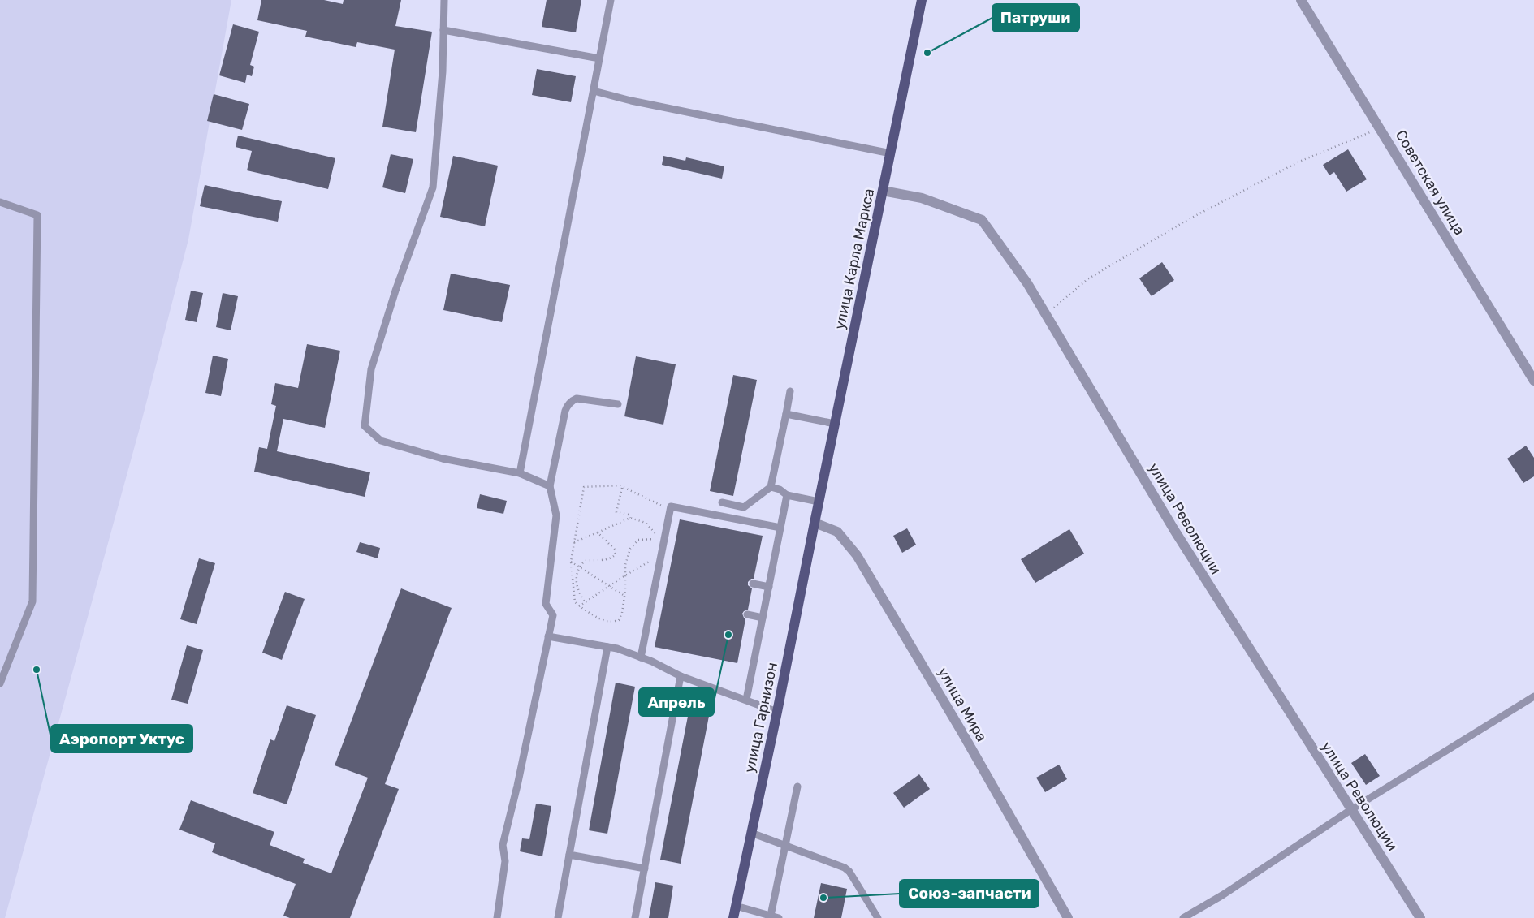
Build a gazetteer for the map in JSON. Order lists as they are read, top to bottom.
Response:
{
  "streets": {
    "main road": ["улица Карла Маркса", "улица Гарнизон"],
    "street": ["Советская улица", "улица Революции", "улица Мира"]
  },
  "crossings": [
    ["улица Карла Маркса", "улица Революции"],
    ["улица Карла Маркса", "улица Мира"],
    ["улица Карла Маркса", "улица Гарнизон"],
    ["улица Мира", "улица Гарнизон"]
  ],
  "places": [
    "Патруши",
    "Апрель",
    "Аэропорт Уктус",
    "Союз-запчасти"
  ]
}
